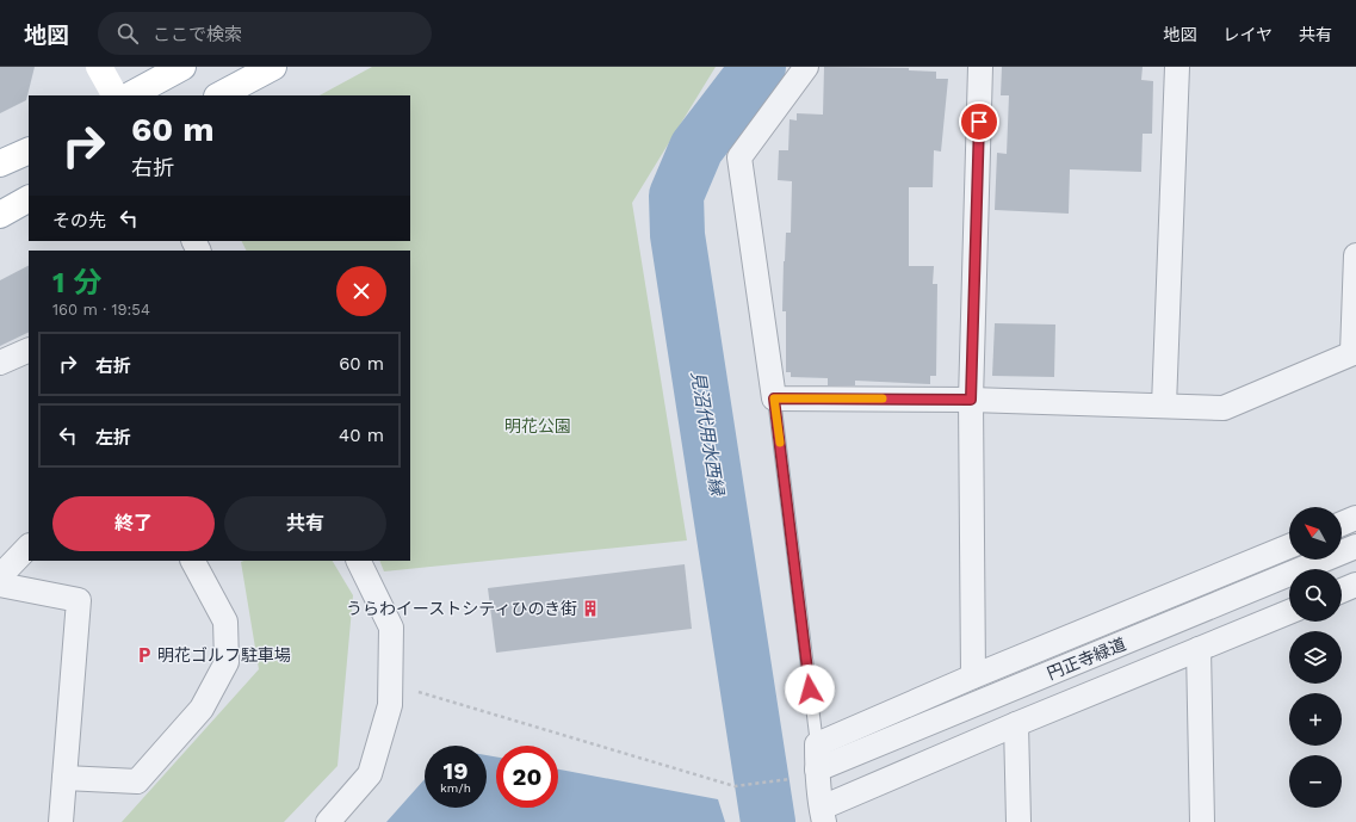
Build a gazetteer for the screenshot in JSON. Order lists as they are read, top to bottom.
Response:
{
  "streets": {
    "street": ["円正寺緑道"]
  },
  "water": ["見沼代用水西縁"],
  "parks": ["明花公園"],
  "places": {
    "building": ["うらわイーストシティひのき街"],
    "parking": ["明花ゴルフ駐車場"]
  },
  "north": "top left",
  "page": {
    "header": "地図",
    "search": "ここで検索",
    "nav": ["地図", "レイヤ", "共有"],
    "turn": ["60 m", "右折"],
    "then": "その先",
    "heading": ["1 分", "160 m · 19:54"],
    "list": [
      {
        "name": "右折",
        "value": "60 m"
      },
      {
        "name": "左折",
        "value": "40 m"
      }
    ],
    "buttons": ["終了", "共有"],
    "map_buttons": ["+", "−"],
    "speed": "19 km/h",
    "limit": "20"
  }
}
